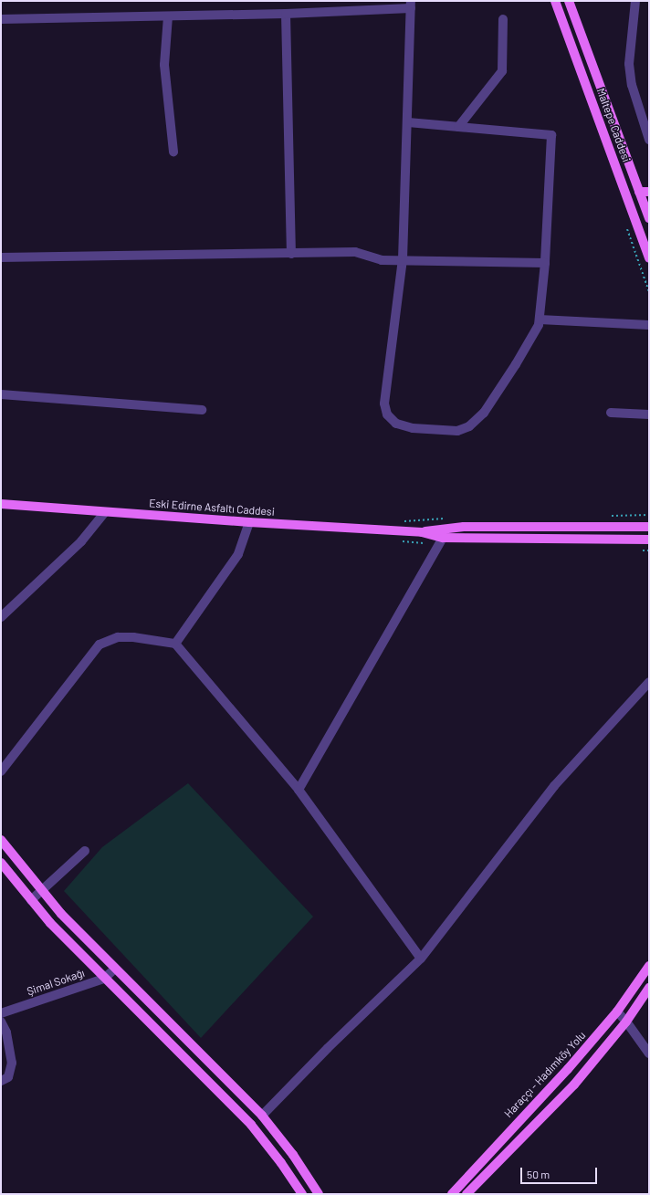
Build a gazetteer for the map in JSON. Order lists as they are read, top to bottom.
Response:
{
  "streets": {
    "main road": ["Maltepe Caddesi", "Eski Edirne Asfaltı Caddesi", "Haraççı - Hadımköy Yolu"],
    "street": ["Şimal Sokağı"]
  },
  "scale_bar": "50 m"
}
